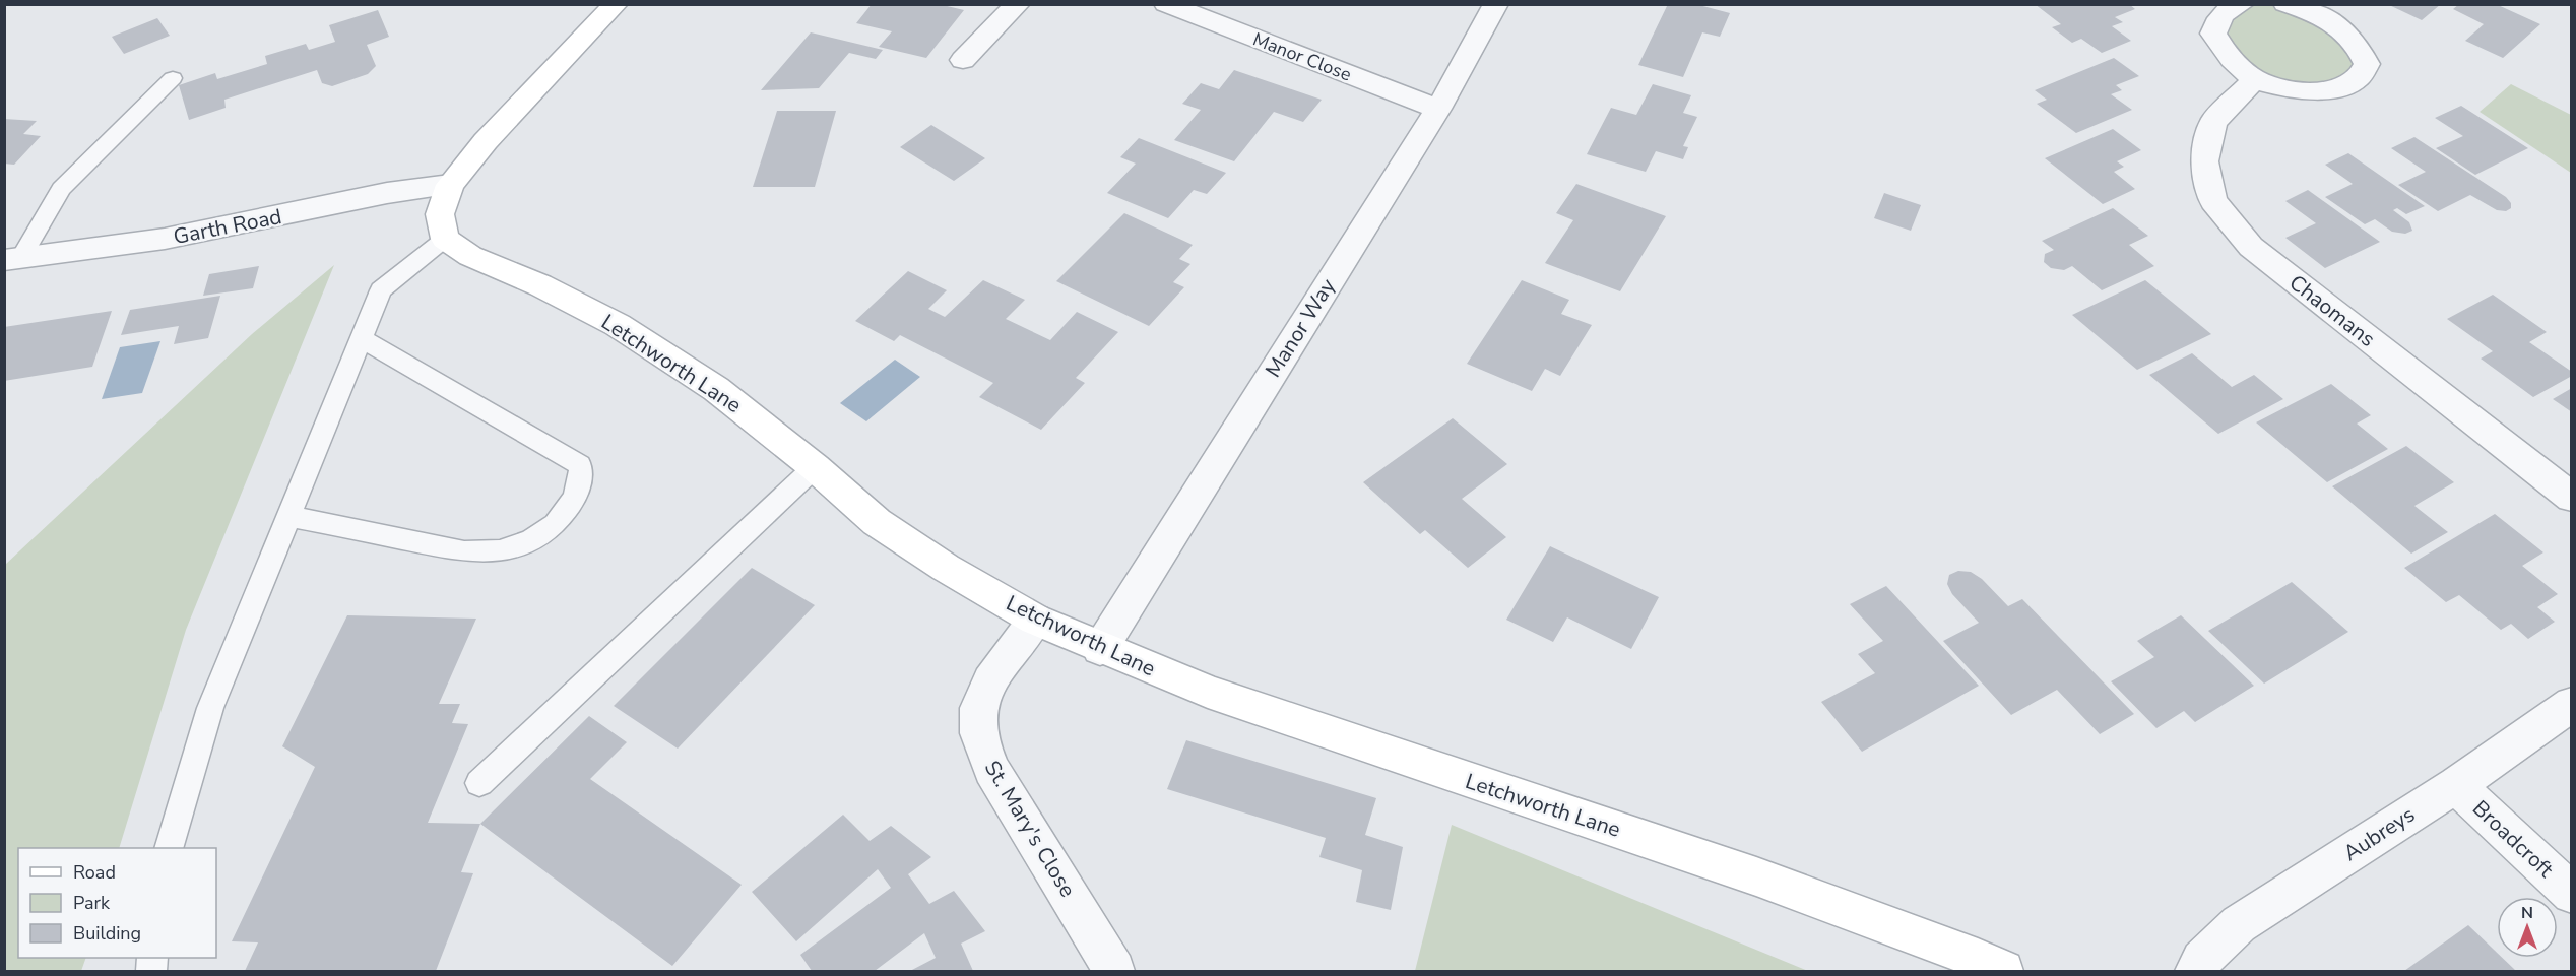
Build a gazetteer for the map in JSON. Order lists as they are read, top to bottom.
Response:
{
  "streets": {
    "street": [
      "Manor Close",
      "Garth Road",
      "Chaomans",
      "Manor Way",
      "Letchworth Lane",
      "St. Mary's Close",
      "Aubreys",
      "Broadcroft"
    ]
  },
  "crossings": [
    ["Manor Close", "Manor Way"],
    ["Manor Way", "Letchworth Lane"],
    ["Letchworth Lane", "St. Mary's Close"],
    ["Aubreys", "Broadcroft"]
  ],
  "legend": ["Road", "Park", "Building"],
  "north": "top"
}
